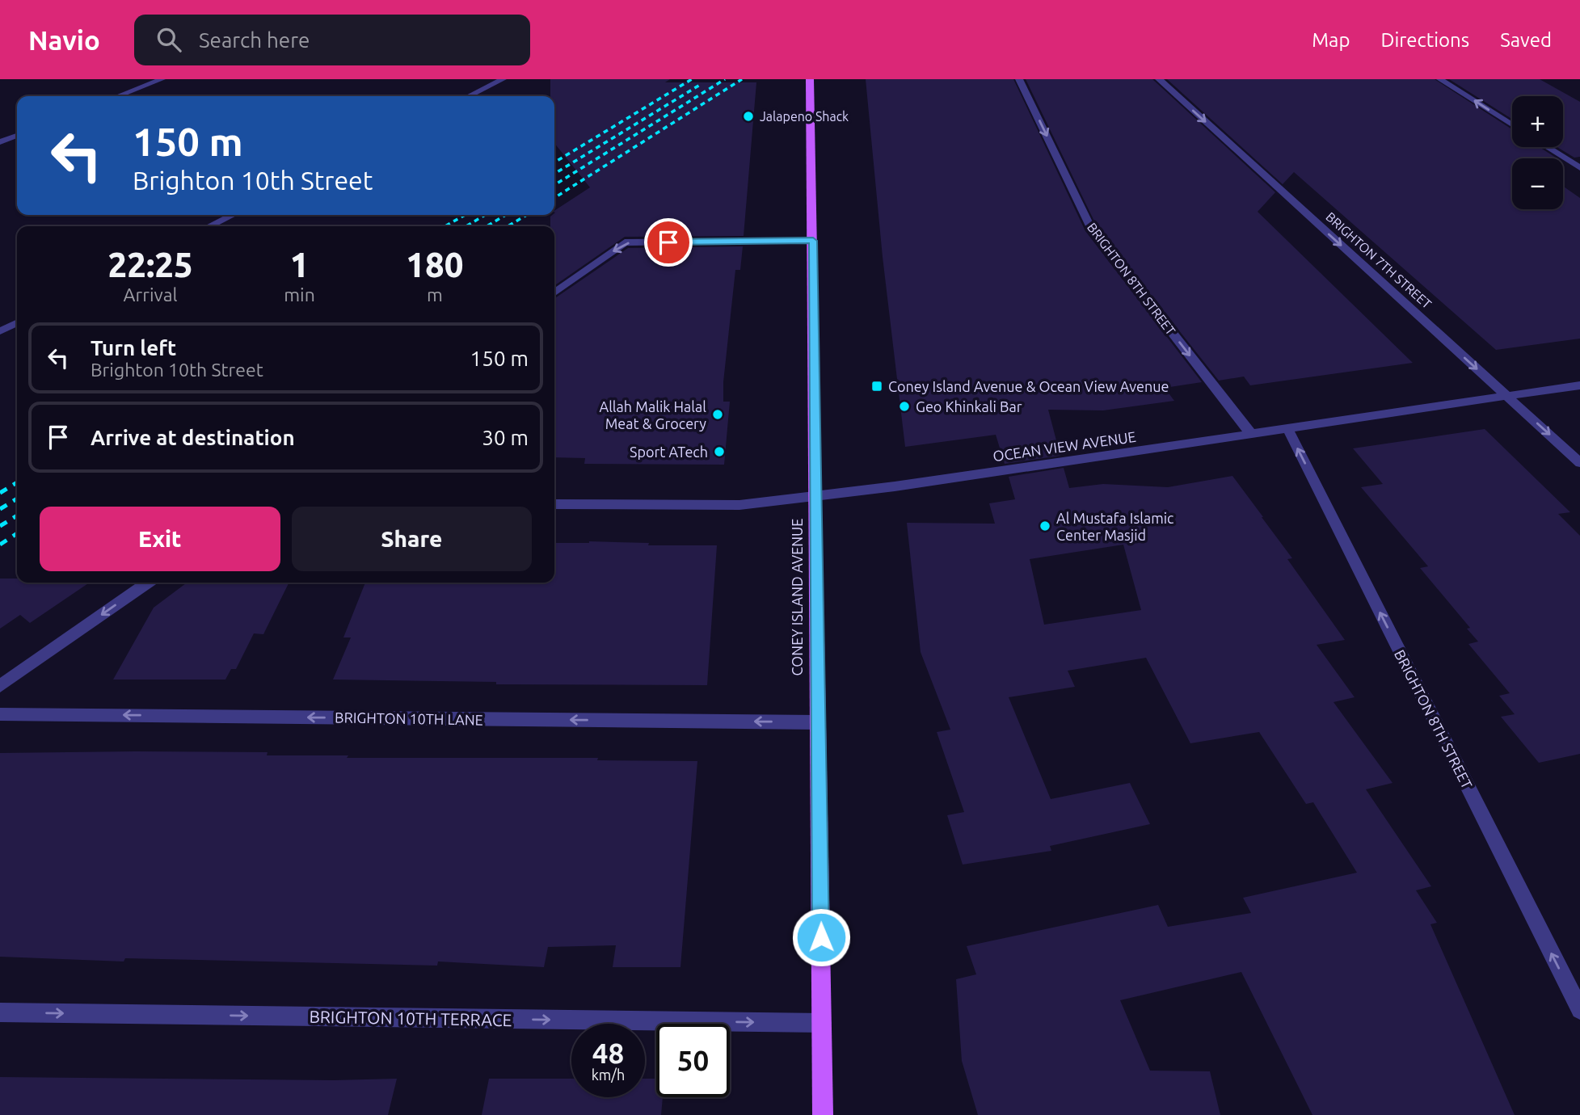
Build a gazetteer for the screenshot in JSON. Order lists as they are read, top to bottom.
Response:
{
  "streets": {
    "main road": ["CONEY ISLAND AVENUE"],
    "street": [
      "BRIGHTON 7TH STREET",
      "BRIGHTON 8TH STREET",
      "OCEAN VIEW AVENUE",
      "BRIGHTON 10TH LANE",
      "BRIGHTON 10TH TERRACE"
    ]
  },
  "crossings": [
    ["BRIGHTON 7TH STREET", "OCEAN VIEW AVENUE"],
    ["BRIGHTON 8TH STREET", "OCEAN VIEW AVENUE"],
    ["OCEAN VIEW AVENUE", "CONEY ISLAND AVENUE"],
    ["CONEY ISLAND AVENUE", "BRIGHTON 10TH LANE"],
    ["CONEY ISLAND AVENUE", "BRIGHTON 10TH TERRACE"]
  ],
  "one_way": ["BRIGHTON 7TH STREET", "BRIGHTON 10TH LANE", "BRIGHTON 10TH TERRACE"],
  "places": {
    "other": [
      "Jalapeno Shack",
      "Geo Khinkali Bar",
      "Allah Malik Halal Meat & Grocery",
      "Sport ATech",
      "Al Mustafa Islamic Center Masjid"
    ],
    "transit": ["Coney Island Avenue & Ocean View Avenue"]
  },
  "page": {
    "header": "Navio",
    "search": "Search here",
    "nav": ["Map", "Directions", "Saved"],
    "map_buttons": ["+", "−"],
    "turn": ["150 m", "Brighton 10th Street"],
    "eta": [
      "22:25",
      "Arrival",
      "1",
      "min",
      "180",
      "m"
    ],
    "list": [
      {
        "name": "Turn left",
        "note": "Brighton 10th Street",
        "value": "150 m"
      },
      {
        "name": "Arrive at destination",
        "value": "30 m"
      }
    ],
    "buttons": ["Exit", "Share"],
    "speed": "48 km/h",
    "limit": "50"
  }
}
